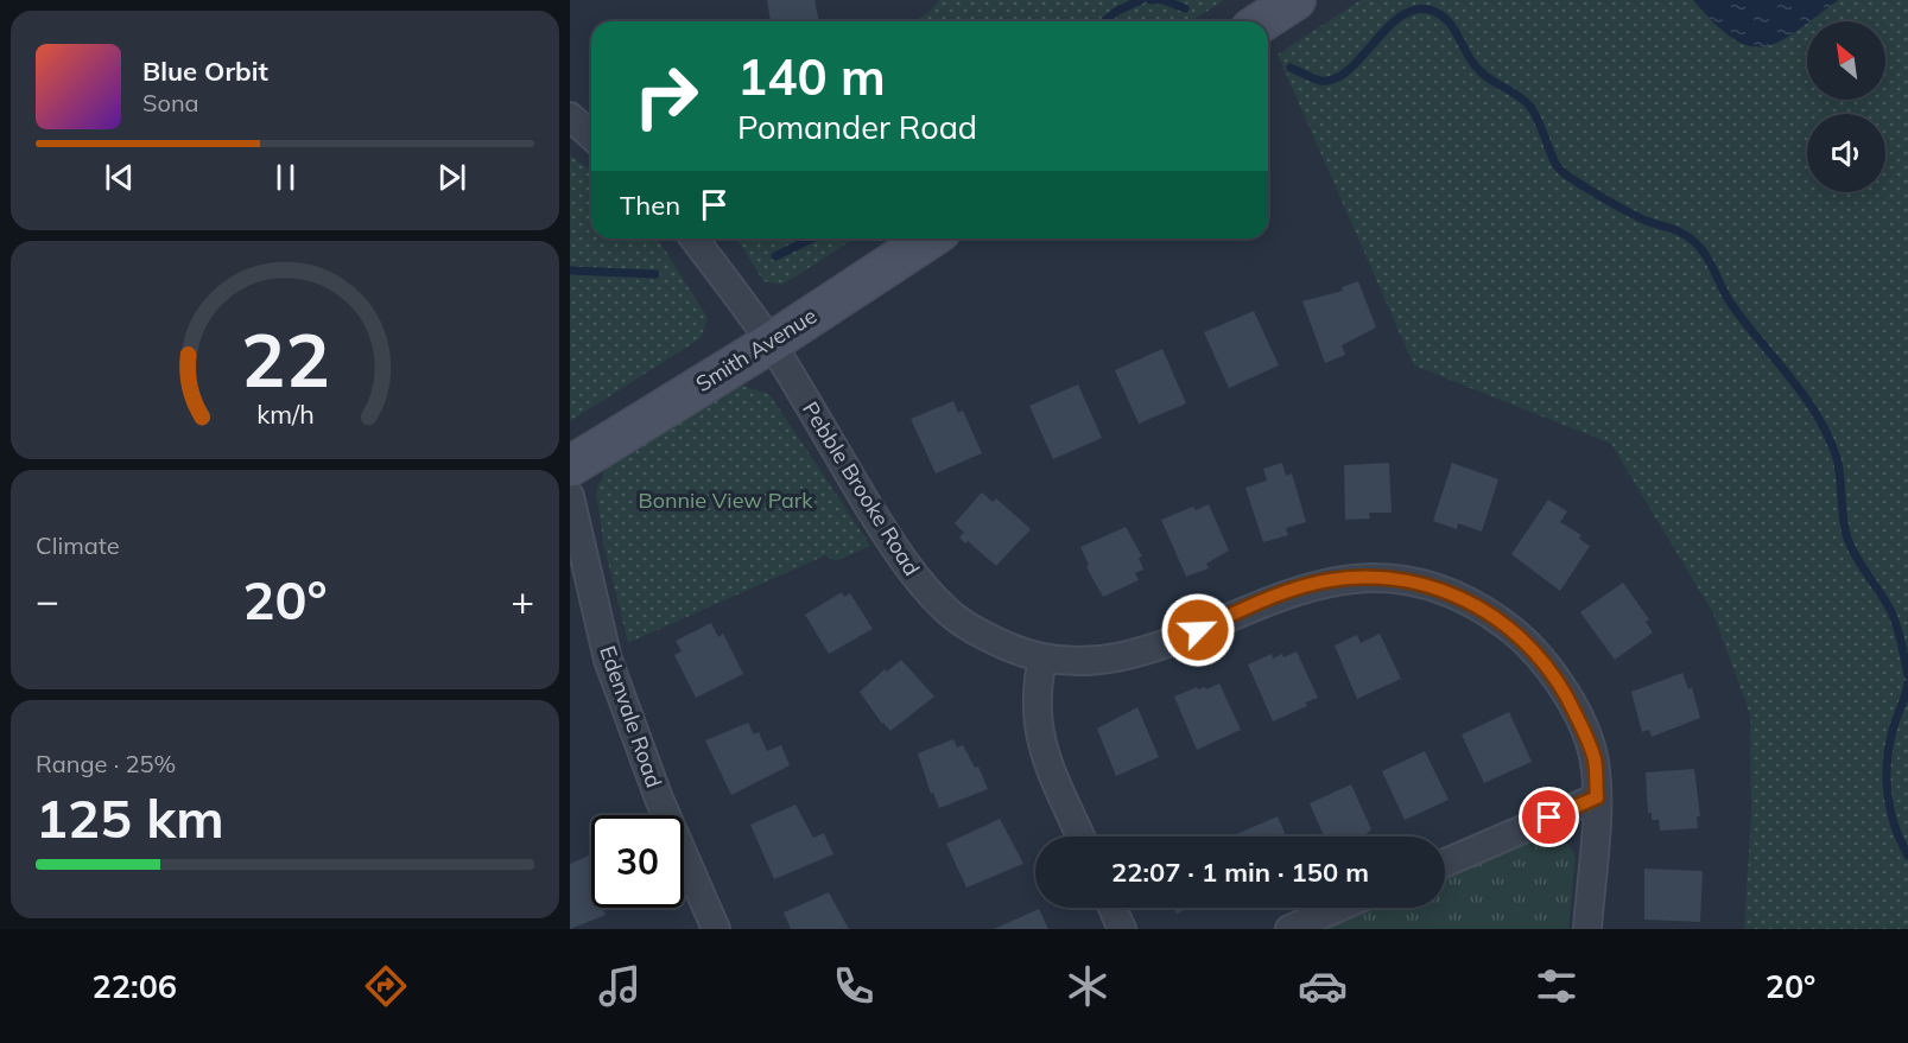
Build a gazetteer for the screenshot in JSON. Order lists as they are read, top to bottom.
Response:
{
  "streets": {
    "main road": ["Smith Avenue"],
    "street": ["Pebble Brooke Road", "Edenvale Road"]
  },
  "crossings": [
    ["Smith Avenue", "Pebble Brooke Road"]
  ],
  "parks": ["Bonnie View Park"],
  "north": "top left",
  "page": {
    "turn": ["140 m", "Pomander Road"],
    "song": ["Blue Orbit", "Sona"],
    "then": "Then",
    "tile": [
      "Climate",
      ["Range · 25%", "125 km"]
    ],
    "heat": ["−", "20°", "+"],
    "limit": "30",
    "trip": "22:07 · 1 min · 150 m",
    "tabs": ["22:06", "20°"],
    "gauge": ["22", "km/h"]
  }
}
